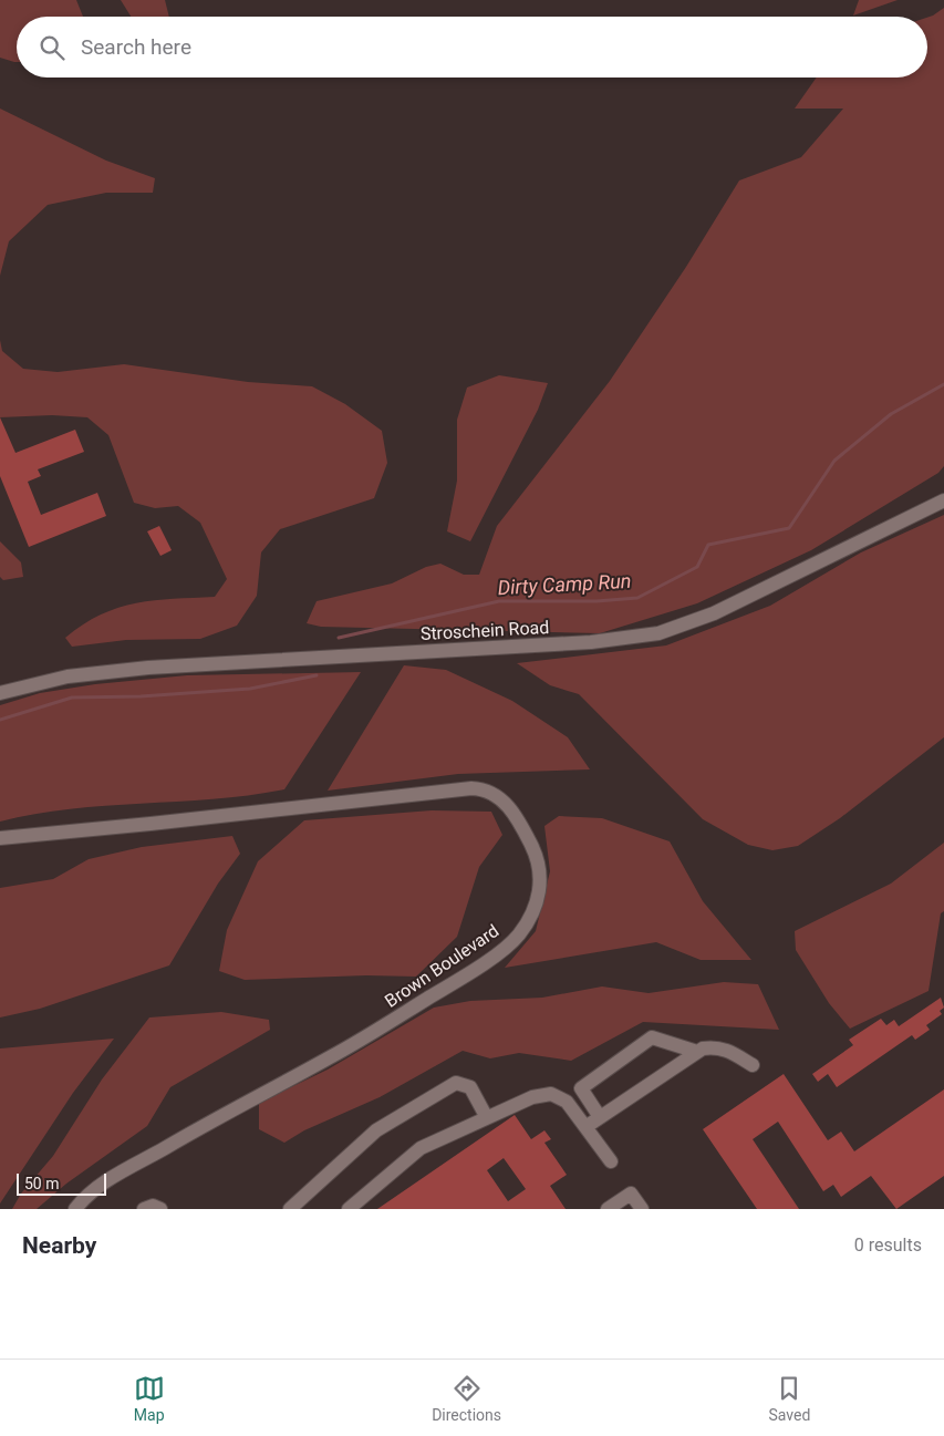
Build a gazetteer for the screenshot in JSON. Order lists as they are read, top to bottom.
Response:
{
  "streets": {
    "street": ["Stroschein Road", "Brown Boulevard"]
  },
  "water": ["Dirty Camp Run"],
  "scale_bar": "50 m",
  "page": {
    "search": "Search here",
    "scale": "50 m",
    "heading": ["Nearby", "0 results"],
    "nav": ["Map", "Directions", "Saved"]
  }
}
